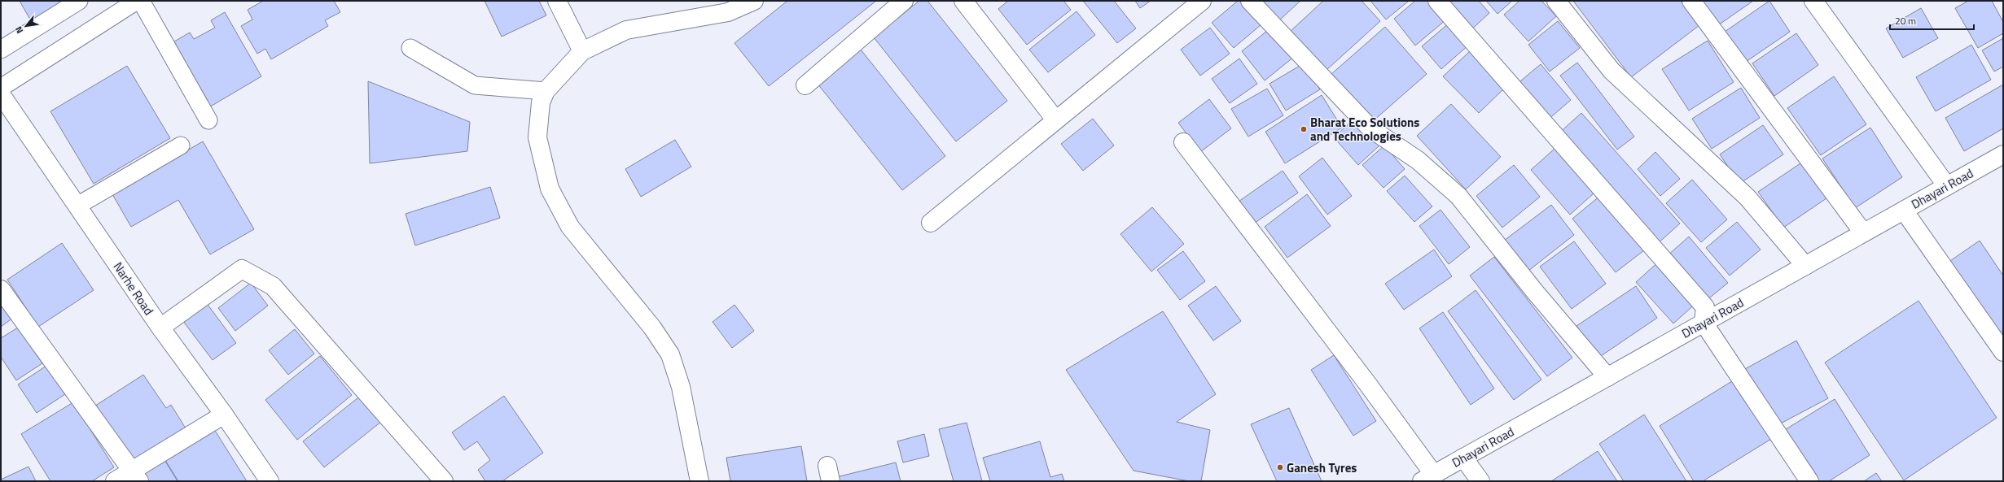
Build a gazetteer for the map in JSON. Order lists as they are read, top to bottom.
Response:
{
  "streets": {
    "street": ["Dhayari Road", "Narhe Road"]
  },
  "places": ["Bharat Eco Solutions and Technologies", "Ganesh Tyres"],
  "scale_bar": "20 m",
  "north": "bottom left"
}
